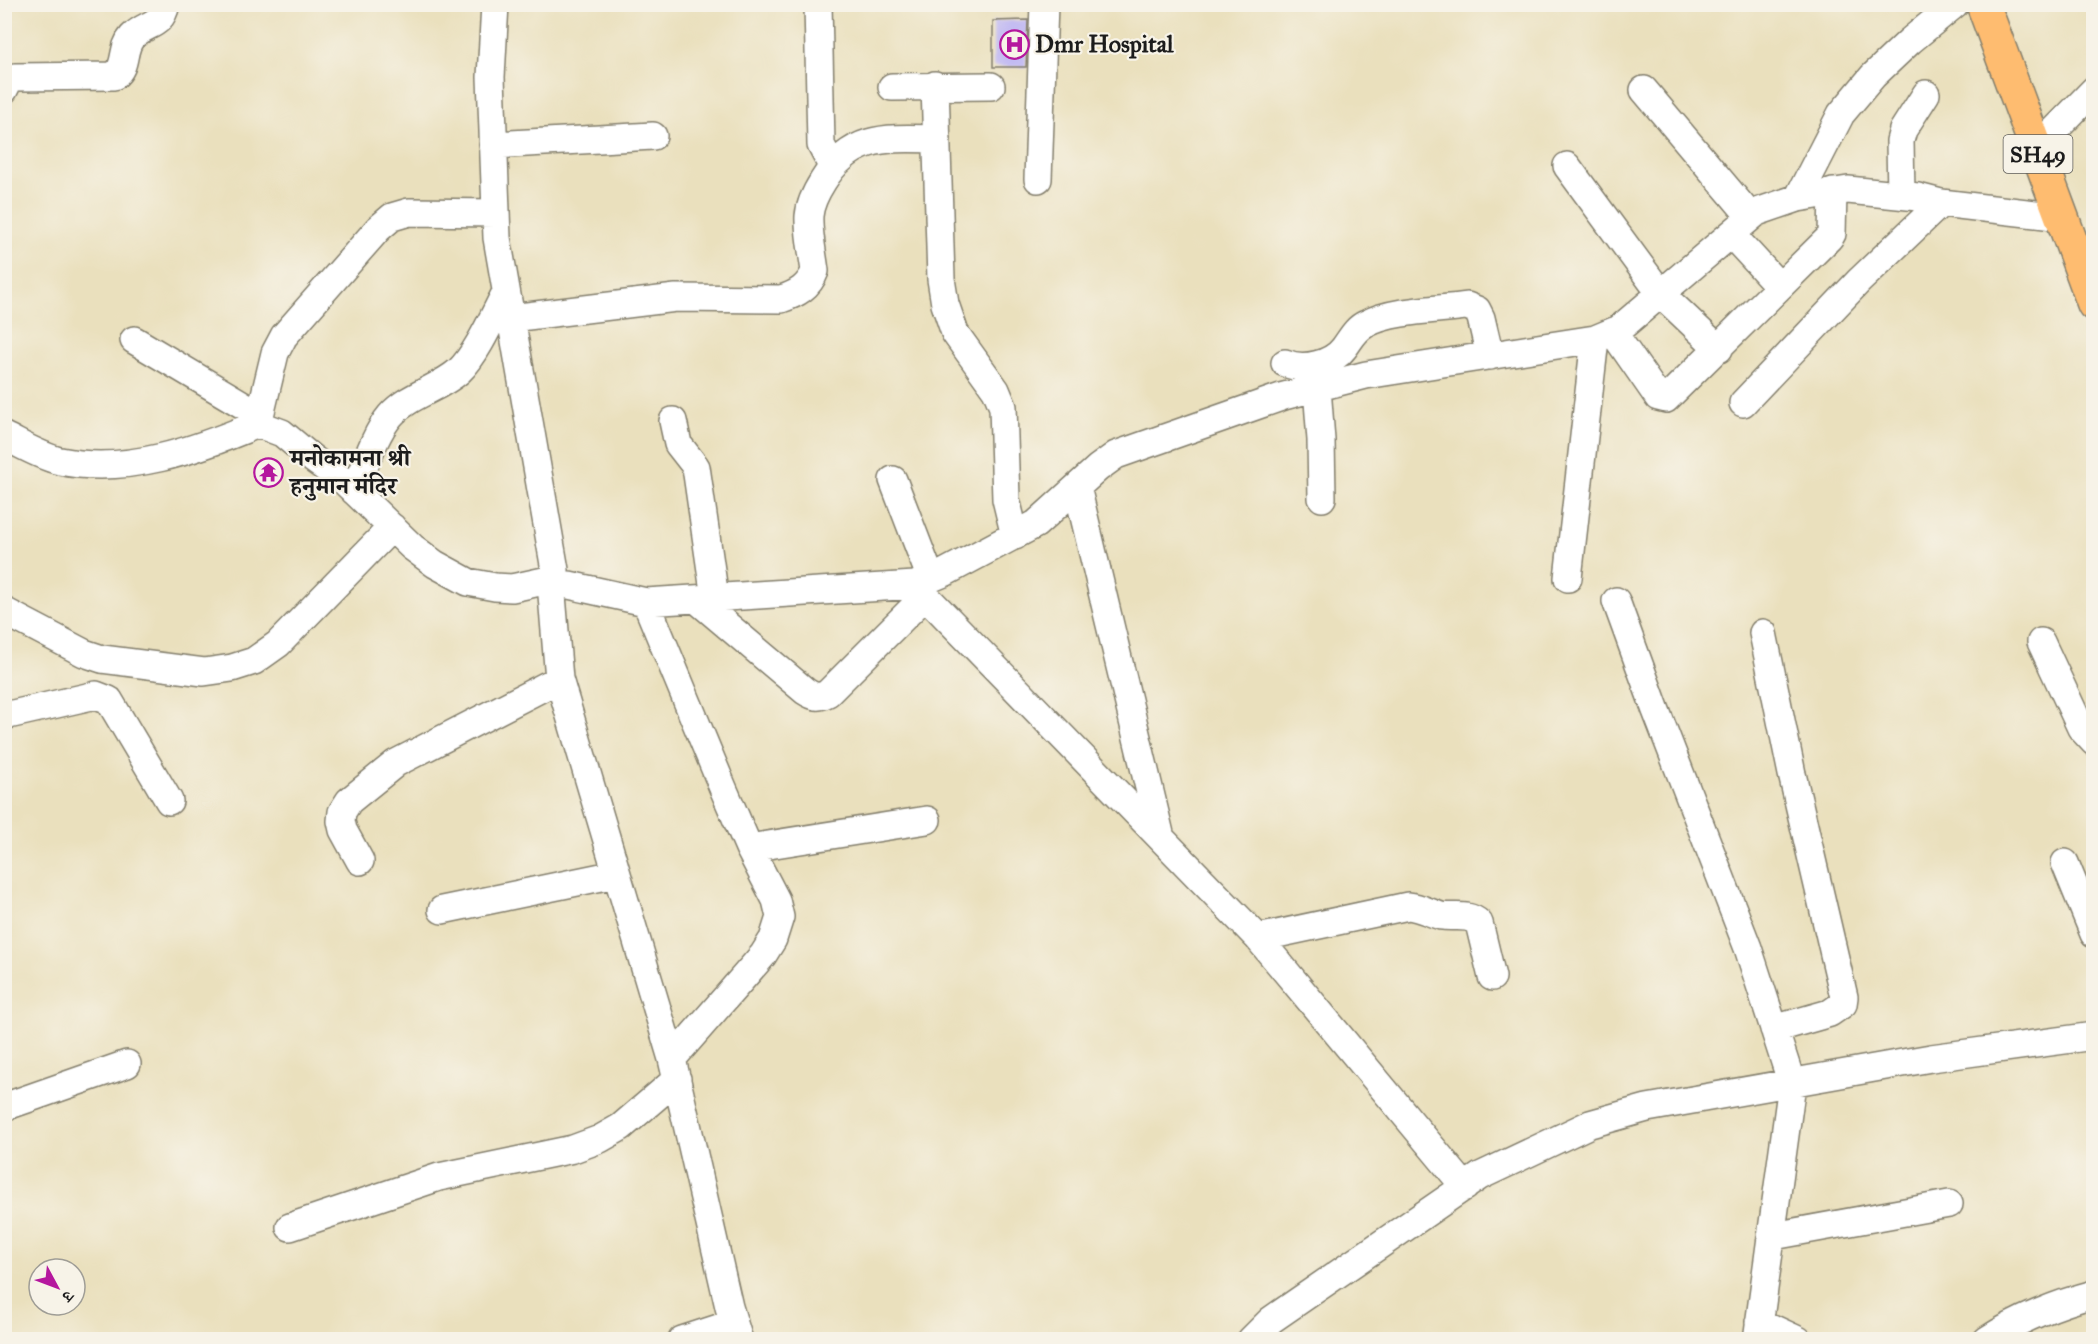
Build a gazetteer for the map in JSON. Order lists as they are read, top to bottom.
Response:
{
  "streets": {
    "main road": ["SH49"]
  },
  "places": {
    "hospital": ["Dmr Hospital"],
    "temple": ["मनोकामना श्री हनुमान मंदिर"]
  },
  "north": "bottom right"
}
